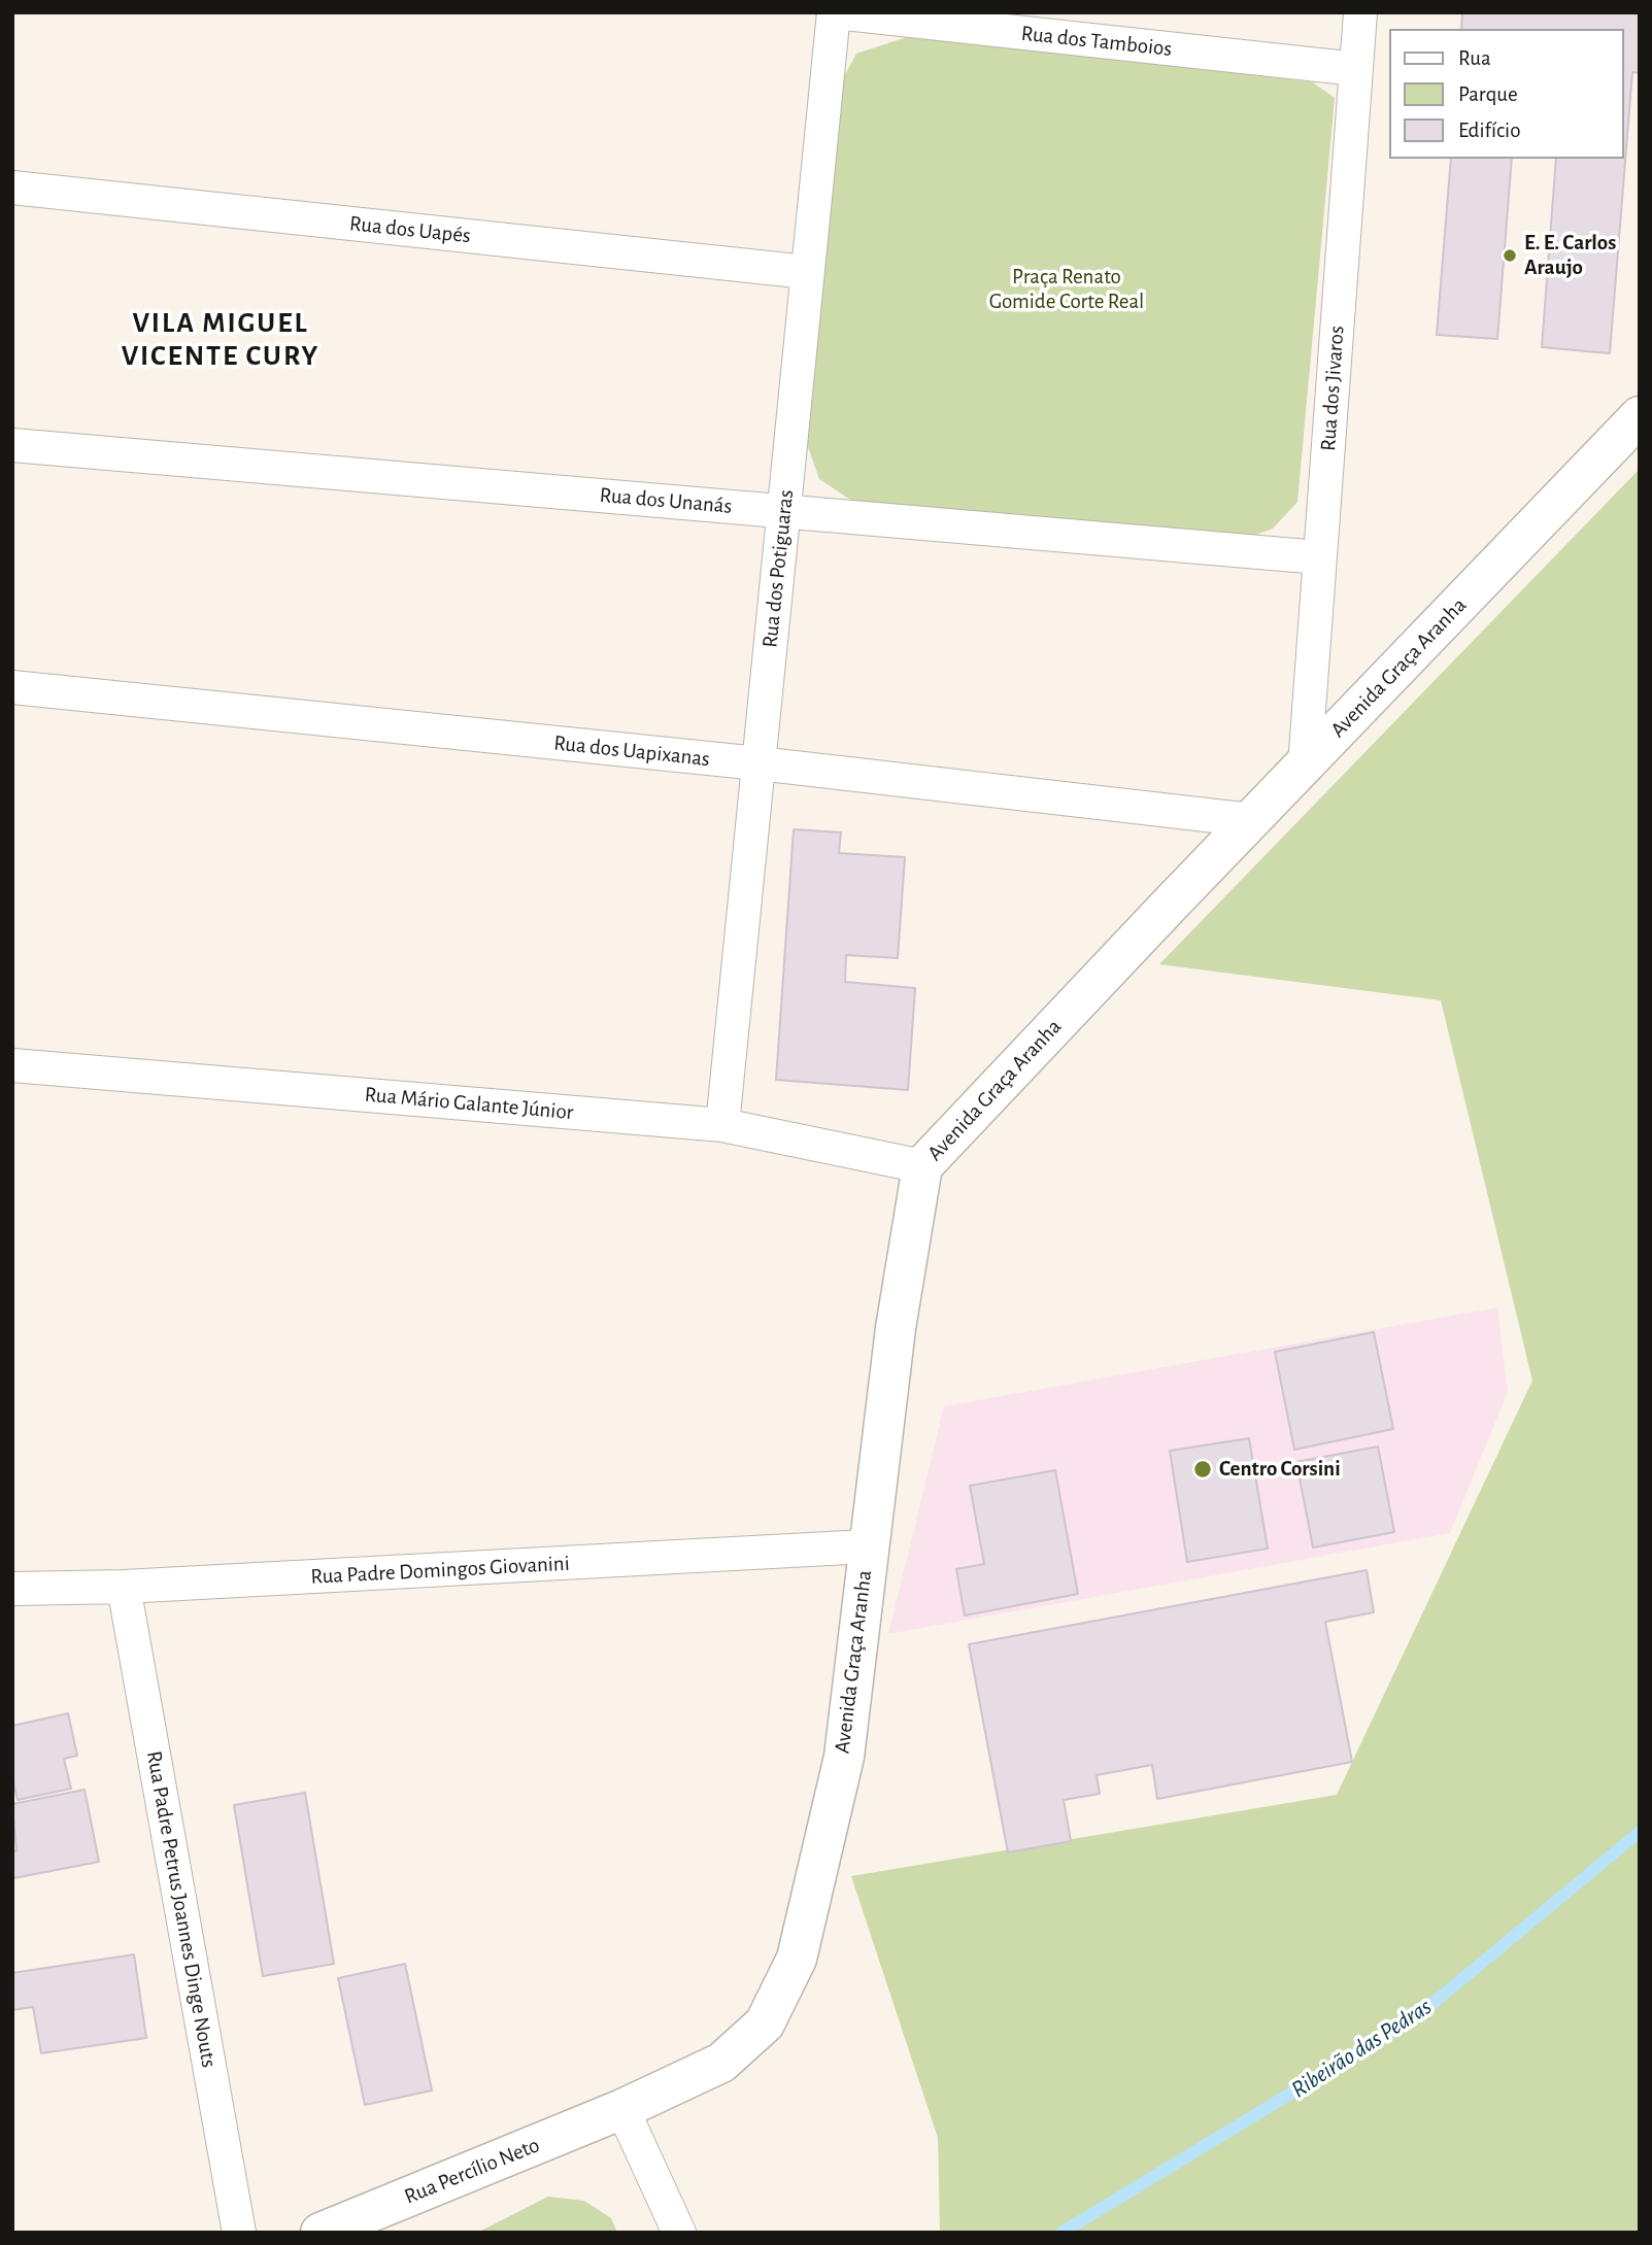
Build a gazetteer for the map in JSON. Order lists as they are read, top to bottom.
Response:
{
  "streets": {
    "street": [
      "Rua dos Tamboios",
      "Rua dos Uapés",
      "Rua dos Jivaros",
      "Rua dos Unanás",
      "Rua dos Potiguaras",
      "Avenida Graça Aranha",
      "Rua dos Uapixanas",
      "Rua Mário Galante Júnior",
      "Rua Padre Domingos Giovanini",
      "Rua Padre Petrus Joannes Dinge Nouts",
      "Rua Percílio Neto"
    ]
  },
  "crossings": [
    ["Rua dos Tamboios", "Rua dos Jivaros"],
    ["Rua dos Tamboios", "Rua dos Potiguaras"],
    ["Rua dos Uapés", "Rua dos Potiguaras"],
    ["Rua dos Jivaros", "Rua dos Unanás"],
    ["Rua dos Jivaros", "Avenida Graça Aranha"],
    ["Rua dos Unanás", "Rua dos Potiguaras"],
    ["Rua dos Potiguaras", "Rua dos Uapixanas"],
    ["Rua dos Potiguaras", "Rua Mário Galante Júnior"],
    ["Avenida Graça Aranha", "Rua dos Uapixanas"],
    ["Avenida Graça Aranha", "Rua Mário Galante Júnior"],
    ["Avenida Graça Aranha", "Rua Padre Domingos Giovanini"],
    ["Avenida Graça Aranha", "Rua Percílio Neto"],
    ["Rua Padre Domingos Giovanini", "Rua Padre Petrus Joannes Dinge Nouts"]
  ],
  "districts": ["VILA MIGUEL VICENTE CURY"],
  "water": ["Ribeirão das Pedras"],
  "parks": ["Praça Renato Gomide Corte Real"],
  "places": ["E. E. Carlos Araujo", "Centro Corsini"],
  "legend": ["Rua", "Parque", "Edifício"]
}
